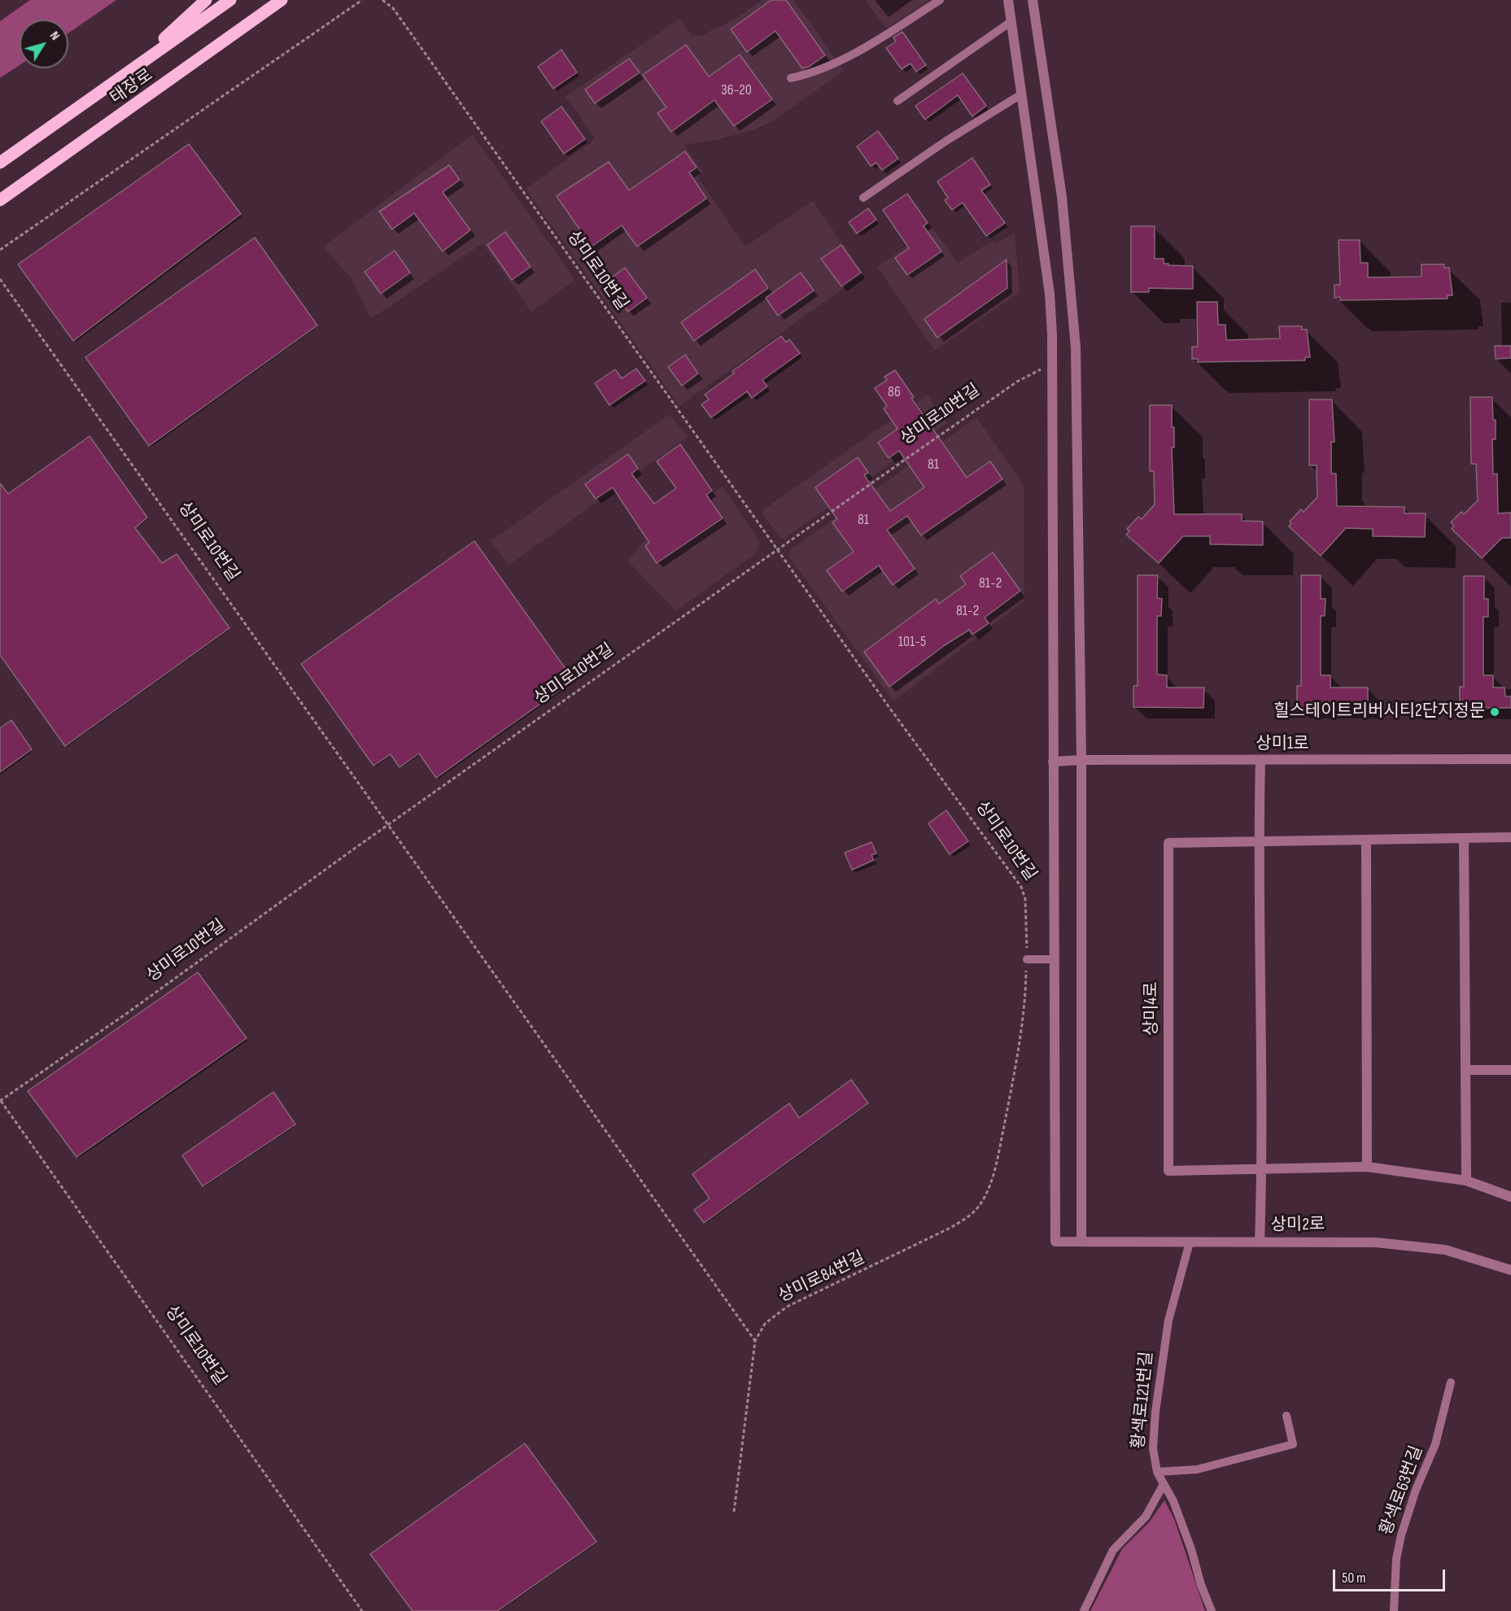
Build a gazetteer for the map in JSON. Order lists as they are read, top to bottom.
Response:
{
  "streets": {
    "main road": ["태장로"],
    "street": ["상미1로", "상미4로", "상미2로"],
    "lane": ["황색로121번길", "황색로63번길"],
    "path": ["상미로10번길", "상미로84번길"]
  },
  "crossings": [
    ["상미로10번길", "상미로84번길"],
    ["상미2로", "황색로121번길"]
  ],
  "places": ["힐스테이트리버시티2단지정문"],
  "house_numbers": [
    "36-20",
    "86",
    "81",
    "81",
    "81-2",
    "81-2",
    "101-5"
  ],
  "scale_bar": "50 m",
  "north": "top right"
}
